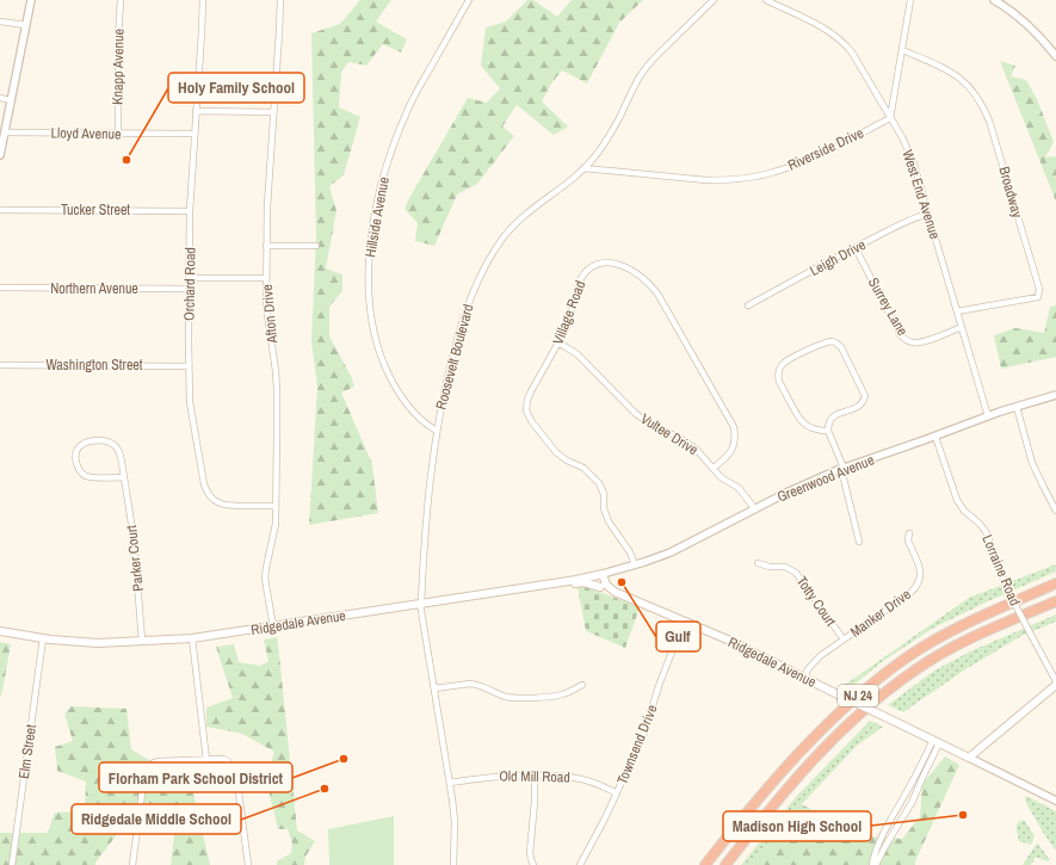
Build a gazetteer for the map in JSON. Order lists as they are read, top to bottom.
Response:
{
  "streets": {
    "highway": ["NJ 24"],
    "main road": ["Ridgedale Avenue"],
    "street": [
      "Knapp Avenue",
      "Lloyd Avenue",
      "Riverside Drive",
      "Broadway",
      "West End Avenue",
      "Tucker Street",
      "Hillside Avenue",
      "Leigh Drive",
      "Orchard Road",
      "Northern Avenue",
      "Surrey Lane",
      "Village Road",
      "Afton Drive",
      "Roosevelt Boulevard",
      "Washington Street",
      "Vultee Drive",
      "Greenwood Avenue",
      "Parker Court",
      "Lorraine Road",
      "Totty Court",
      "Manker Drive",
      "Townsend Drive",
      "Elm Street",
      "Old Mill Road"
    ]
  },
  "crossings": [
    ["Knapp Avenue", "Lloyd Avenue"],
    ["Lloyd Avenue", "Orchard Road"],
    ["Riverside Drive", "West End Avenue"],
    ["Riverside Drive", "Roosevelt Boulevard"],
    ["Broadway", "West End Avenue"],
    ["West End Avenue", "Leigh Drive"],
    ["West End Avenue", "Surrey Lane"],
    ["West End Avenue", "Greenwood Avenue"],
    ["Tucker Street", "Orchard Road"],
    ["Hillside Avenue", "Roosevelt Boulevard"],
    ["Leigh Drive", "Surrey Lane"],
    ["Orchard Road", "Northern Avenue"],
    ["Orchard Road", "Afton Drive"],
    ["Orchard Road", "Washington Street"],
    ["Village Road", "Vultee Drive"],
    ["Village Road", "Greenwood Avenue"],
    ["Afton Drive", "Ridgedale Avenue"],
    ["Roosevelt Boulevard", "Ridgedale Avenue"],
    ["Vultee Drive", "Greenwood Avenue"],
    ["Greenwood Avenue", "Lorraine Road"],
    ["Greenwood Avenue", "Ridgedale Avenue"],
    ["Parker Court", "Ridgedale Avenue"],
    ["Totty Court", "Manker Drive"],
    ["Manker Drive", "Ridgedale Avenue"],
    ["Ridgedale Avenue", "Townsend Drive"],
    ["Ridgedale Avenue", "Elm Street"],
    ["Townsend Drive", "Old Mill Road"]
  ],
  "places": [
    "Holy Family School",
    "Gulf",
    "Florham Park School District",
    "Ridgedale Middle School",
    "Madison High School"
  ]
}
